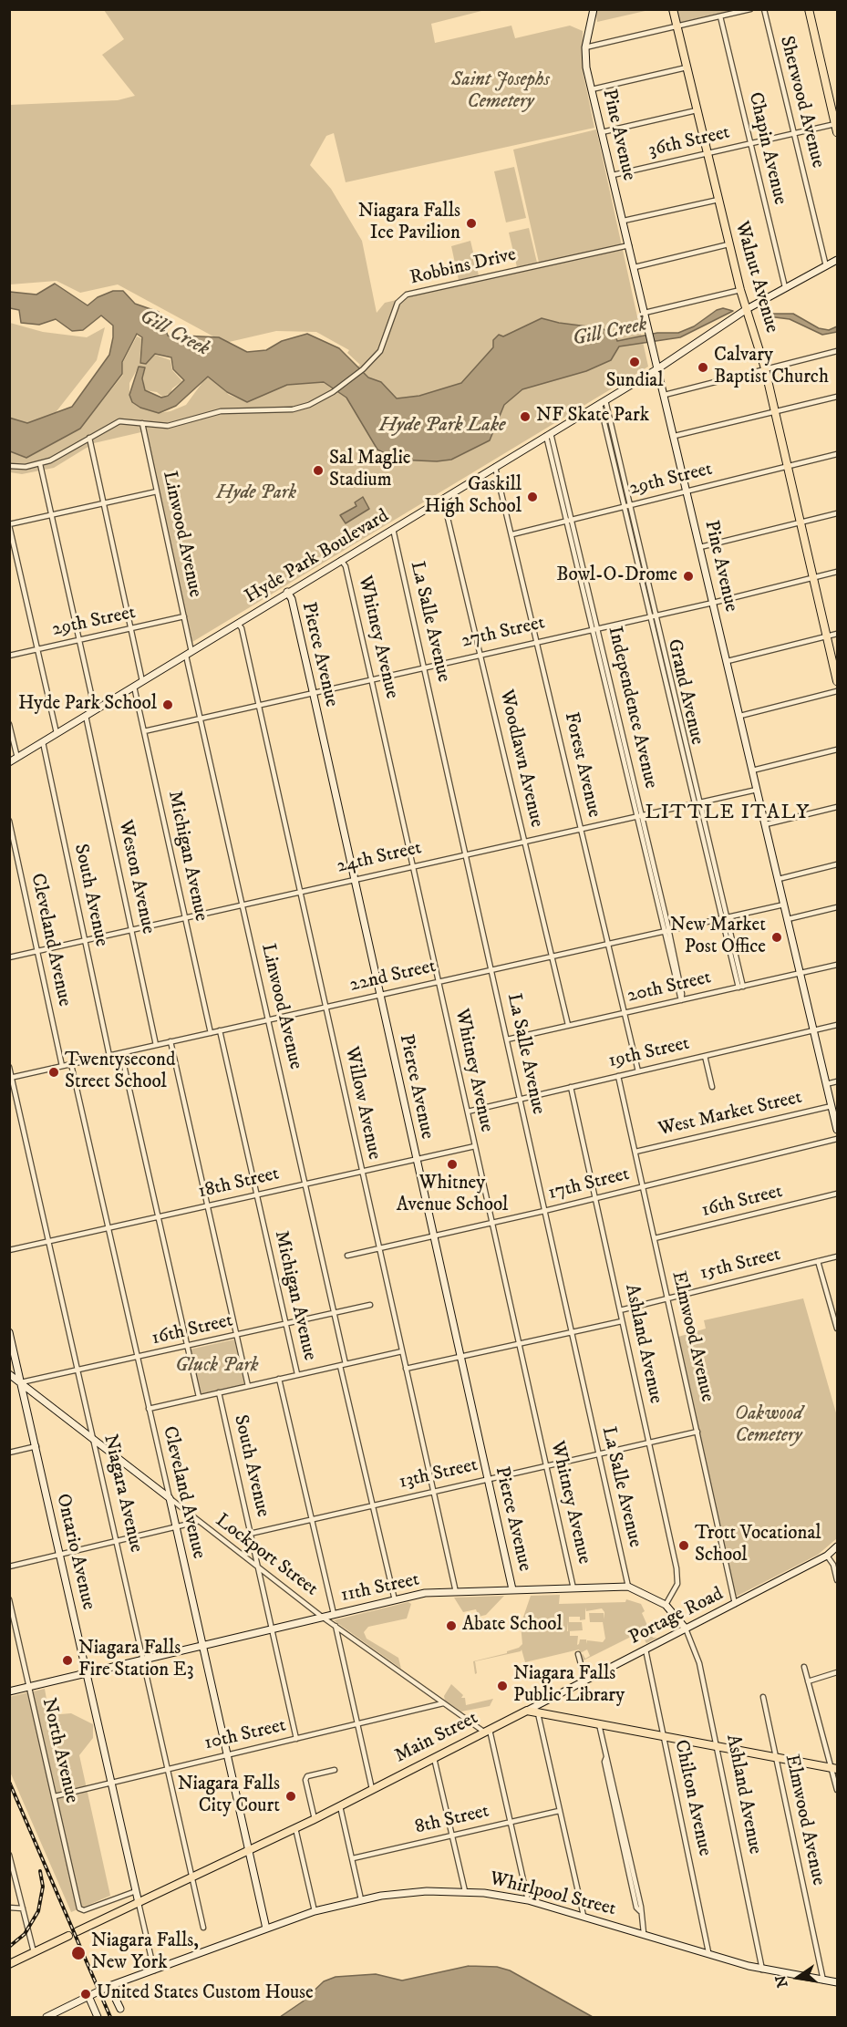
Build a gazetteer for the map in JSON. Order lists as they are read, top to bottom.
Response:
{
  "streets": {
    "main road": ["Walnut Avenue", "Main Street"],
    "street": [
      "Sherwood Avenue",
      "Pine Avenue",
      "36th Street",
      "Chapin Avenue",
      "Robbins Drive",
      "29th Street",
      "Linwood Avenue",
      "Hyde Park Boulevard",
      "La Salle Avenue",
      "27th Street",
      "Whitney Avenue",
      "Pierce Avenue",
      "Grand Avenue",
      "Independence Avenue",
      "Woodlawn Avenue",
      "Forest Avenue",
      "Michigan Avenue",
      "24th Street",
      "Weston Avenue",
      "South Avenue",
      "Cleveland Avenue",
      "22nd Street",
      "20th Street",
      "19th Street",
      "Willow Avenue",
      "West Market Street",
      "18th Street",
      "17th Street",
      "16th Street",
      "15th Street",
      "Elmwood Avenue",
      "Ashland Avenue",
      "13th Street",
      "Niagara Avenue",
      "Ontario Avenue",
      "Lockport Street",
      "11th Street",
      "Portage Road",
      "10th Street",
      "North Avenue",
      "Chilton Avenue",
      "8th Street",
      "Whirlpool Street"
    ]
  },
  "crossings": [
    ["Sherwood Avenue", "36th Street"],
    ["Sherwood Avenue", "Hyde Park Boulevard"],
    ["Pine Avenue", "36th Street"],
    ["Pine Avenue", "Robbins Drive"],
    ["Pine Avenue", "29th Street"],
    ["Pine Avenue", "Hyde Park Boulevard"],
    ["Pine Avenue", "27th Street"],
    ["Pine Avenue", "24th Street"],
    ["Pine Avenue", "22nd Street"],
    ["Pine Avenue", "20th Street"],
    ["Pine Avenue", "19th Street"],
    ["Pine Avenue", "West Market Street"],
    ["36th Street", "Chapin Avenue"],
    ["36th Street", "Walnut Avenue"],
    ["Chapin Avenue", "Hyde Park Boulevard"],
    ["Robbins Drive", "Linwood Avenue"],
    ["Walnut Avenue", "29th Street"],
    ["Walnut Avenue", "Hyde Park Boulevard"],
    ["Walnut Avenue", "27th Street"],
    ["29th Street", "Linwood Avenue"],
    ["29th Street", "Grand Avenue"],
    ["29th Street", "Independence Avenue"],
    ["29th Street", "Forest Avenue"],
    ["Linwood Avenue", "Hyde Park Boulevard"],
    ["Linwood Avenue", "27th Street"],
    ["Linwood Avenue", "24th Street"],
    ["Linwood Avenue", "22nd Street"],
    ["Linwood Avenue", "18th Street"],
    ["Linwood Avenue", "16th Street"],
    ["Hyde Park Boulevard", "La Salle Avenue"],
    ["Hyde Park Boulevard", "Whitney Avenue"],
    ["Hyde Park Boulevard", "Pierce Avenue"],
    ["Hyde Park Boulevard", "Grand Avenue"],
    ["Hyde Park Boulevard", "Independence Avenue"],
    ["Hyde Park Boulevard", "Woodlawn Avenue"],
    ["Hyde Park Boulevard", "Forest Avenue"],
    ["Hyde Park Boulevard", "Michigan Avenue"],
    ["Hyde Park Boulevard", "Weston Avenue"],
    ["Hyde Park Boulevard", "South Avenue"],
    ["Hyde Park Boulevard", "Willow Avenue"],
    ["La Salle Avenue", "27th Street"],
    ["La Salle Avenue", "24th Street"],
    ["La Salle Avenue", "22nd Street"],
    ["La Salle Avenue", "20th Street"],
    ["La Salle Avenue", "19th Street"],
    ["La Salle Avenue", "17th Street"],
    ["La Salle Avenue", "13th Street"],
    ["La Salle Avenue", "11th Street"],
    ["27th Street", "Whitney Avenue"],
    ["27th Street", "Pierce Avenue"],
    ["27th Street", "Grand Avenue"],
    ["27th Street", "Independence Avenue"],
    ["27th Street", "Woodlawn Avenue"],
    ["27th Street", "Forest Avenue"],
    ["27th Street", "Michigan Avenue"],
    ["27th Street", "Willow Avenue"],
    ["Whitney Avenue", "24th Street"],
    ["Whitney Avenue", "22nd Street"],
    ["Whitney Avenue", "19th Street"],
    ["Whitney Avenue", "18th Street"],
    ["Whitney Avenue", "17th Street"],
    ["Whitney Avenue", "13th Street"],
    ["Whitney Avenue", "11th Street"],
    ["Pierce Avenue", "24th Street"],
    ["Pierce Avenue", "22nd Street"],
    ["Pierce Avenue", "18th Street"],
    ["Pierce Avenue", "17th Street"],
    ["Pierce Avenue", "13th Street"],
    ["Pierce Avenue", "11th Street"],
    ["Grand Avenue", "24th Street"],
    ["Grand Avenue", "22nd Street"],
    ["Independence Avenue", "24th Street"],
    ["Independence Avenue", "22nd Street"],
    ["Independence Avenue", "20th Street"],
    ["Woodlawn Avenue", "24th Street"],
    ["Woodlawn Avenue", "22nd Street"],
    ["Woodlawn Avenue", "20th Street"],
    ["Forest Avenue", "24th Street"],
    ["Forest Avenue", "22nd Street"],
    ["Forest Avenue", "20th Street"],
    ["Forest Avenue", "19th Street"],
    ["Michigan Avenue", "24th Street"],
    ["Michigan Avenue", "22nd Street"],
    ["Michigan Avenue", "18th Street"],
    ["Michigan Avenue", "16th Street"],
    ["Michigan Avenue", "13th Street"],
    ["Michigan Avenue", "11th Street"],
    ["24th Street", "Weston Avenue"],
    ["24th Street", "South Avenue"],
    ["24th Street", "Cleveland Avenue"],
    ["24th Street", "Willow Avenue"],
    ["Weston Avenue", "22nd Street"],
    ["South Avenue", "22nd Street"],
    ["South Avenue", "13th Street"],
    ["South Avenue", "Lockport Street"],
    ["South Avenue", "11th Street"],
    ["South Avenue", "10th Street"],
    ["Cleveland Avenue", "22nd Street"],
    ["Cleveland Avenue", "18th Street"],
    ["Cleveland Avenue", "16th Street"],
    ["Cleveland Avenue", "Lockport Street"],
    ["Cleveland Avenue", "11th Street"],
    ["Cleveland Avenue", "10th Street"],
    ["Cleveland Avenue", "Main Street"],
    ["Cleveland Avenue", "Whirlpool Street"],
    ["22nd Street", "Willow Avenue"],
    ["22nd Street", "Niagara Avenue"],
    ["19th Street", "Elmwood Avenue"],
    ["19th Street", "Ashland Avenue"],
    ["Willow Avenue", "18th Street"],
    ["Willow Avenue", "17th Street"],
    ["Willow Avenue", "13th Street"],
    ["Willow Avenue", "11th Street"],
    ["West Market Street", "Elmwood Avenue"],
    ["18th Street", "Niagara Avenue"],
    ["17th Street", "Elmwood Avenue"],
    ["17th Street", "Ashland Avenue"],
    ["16th Street", "Elmwood Avenue"],
    ["16th Street", "Niagara Avenue"],
    ["16th Street", "Ontario Avenue"],
    ["16th Street", "Lockport Street"],
    ["15th Street", "Elmwood Avenue"],
    ["15th Street", "Ashland Avenue"],
    ["Elmwood Avenue", "13th Street"],
    ["Elmwood Avenue", "Portage Road"],
    ["Elmwood Avenue", "Whirlpool Street"],
    ["Ashland Avenue", "13th Street"],
    ["Ashland Avenue", "11th Street"],
    ["Ashland Avenue", "Portage Road"],
    ["Ashland Avenue", "Whirlpool Street"],
    ["Niagara Avenue", "Lockport Street"],
    ["Niagara Avenue", "11th Street"],
    ["Niagara Avenue", "10th Street"],
    ["Niagara Avenue", "Main Street"],
    ["Ontario Avenue", "Lockport Street"],
    ["Ontario Avenue", "11th Street"],
    ["Ontario Avenue", "10th Street"],
    ["Ontario Avenue", "Main Street"],
    ["Ontario Avenue", "North Avenue"],
    ["Ontario Avenue", "Whirlpool Street"],
    ["Lockport Street", "11th Street"],
    ["Lockport Street", "10th Street"],
    ["Lockport Street", "Main Street"],
    ["11th Street", "Portage Road"],
    ["11th Street", "North Avenue"],
    ["Portage Road", "Main Street"],
    ["Portage Road", "Chilton Avenue"],
    ["10th Street", "North Avenue"],
    ["Chilton Avenue", "Whirlpool Street"]
  ],
  "districts": ["LITTLE ITALY"],
  "water": ["Gill Creek", "Hyde Park Lake"],
  "parks": [
    "Saint Josephs Cemetery",
    "Hyde Park",
    "Gluck Park",
    "Oakwood Cemetery"
  ],
  "places": [
    "Niagara Falls Ice Pavilion",
    "Sundial",
    "Calvary Baptist Church",
    "NF Skate Park",
    "Sal Maglie Stadium",
    "Gaskill High School",
    "Bowl-O-Drome",
    "Hyde Park School",
    "New Market Post Office",
    "Twentysecond Street School",
    "Whitney Avenue School",
    "Trott Vocational School",
    "Abate School",
    "Niagara Falls Fire Station E3",
    "Niagara Falls Public Library",
    "Niagara Falls City Court",
    "Niagara Falls, New York",
    "United States Custom House"
  ],
  "north": "left"
}
